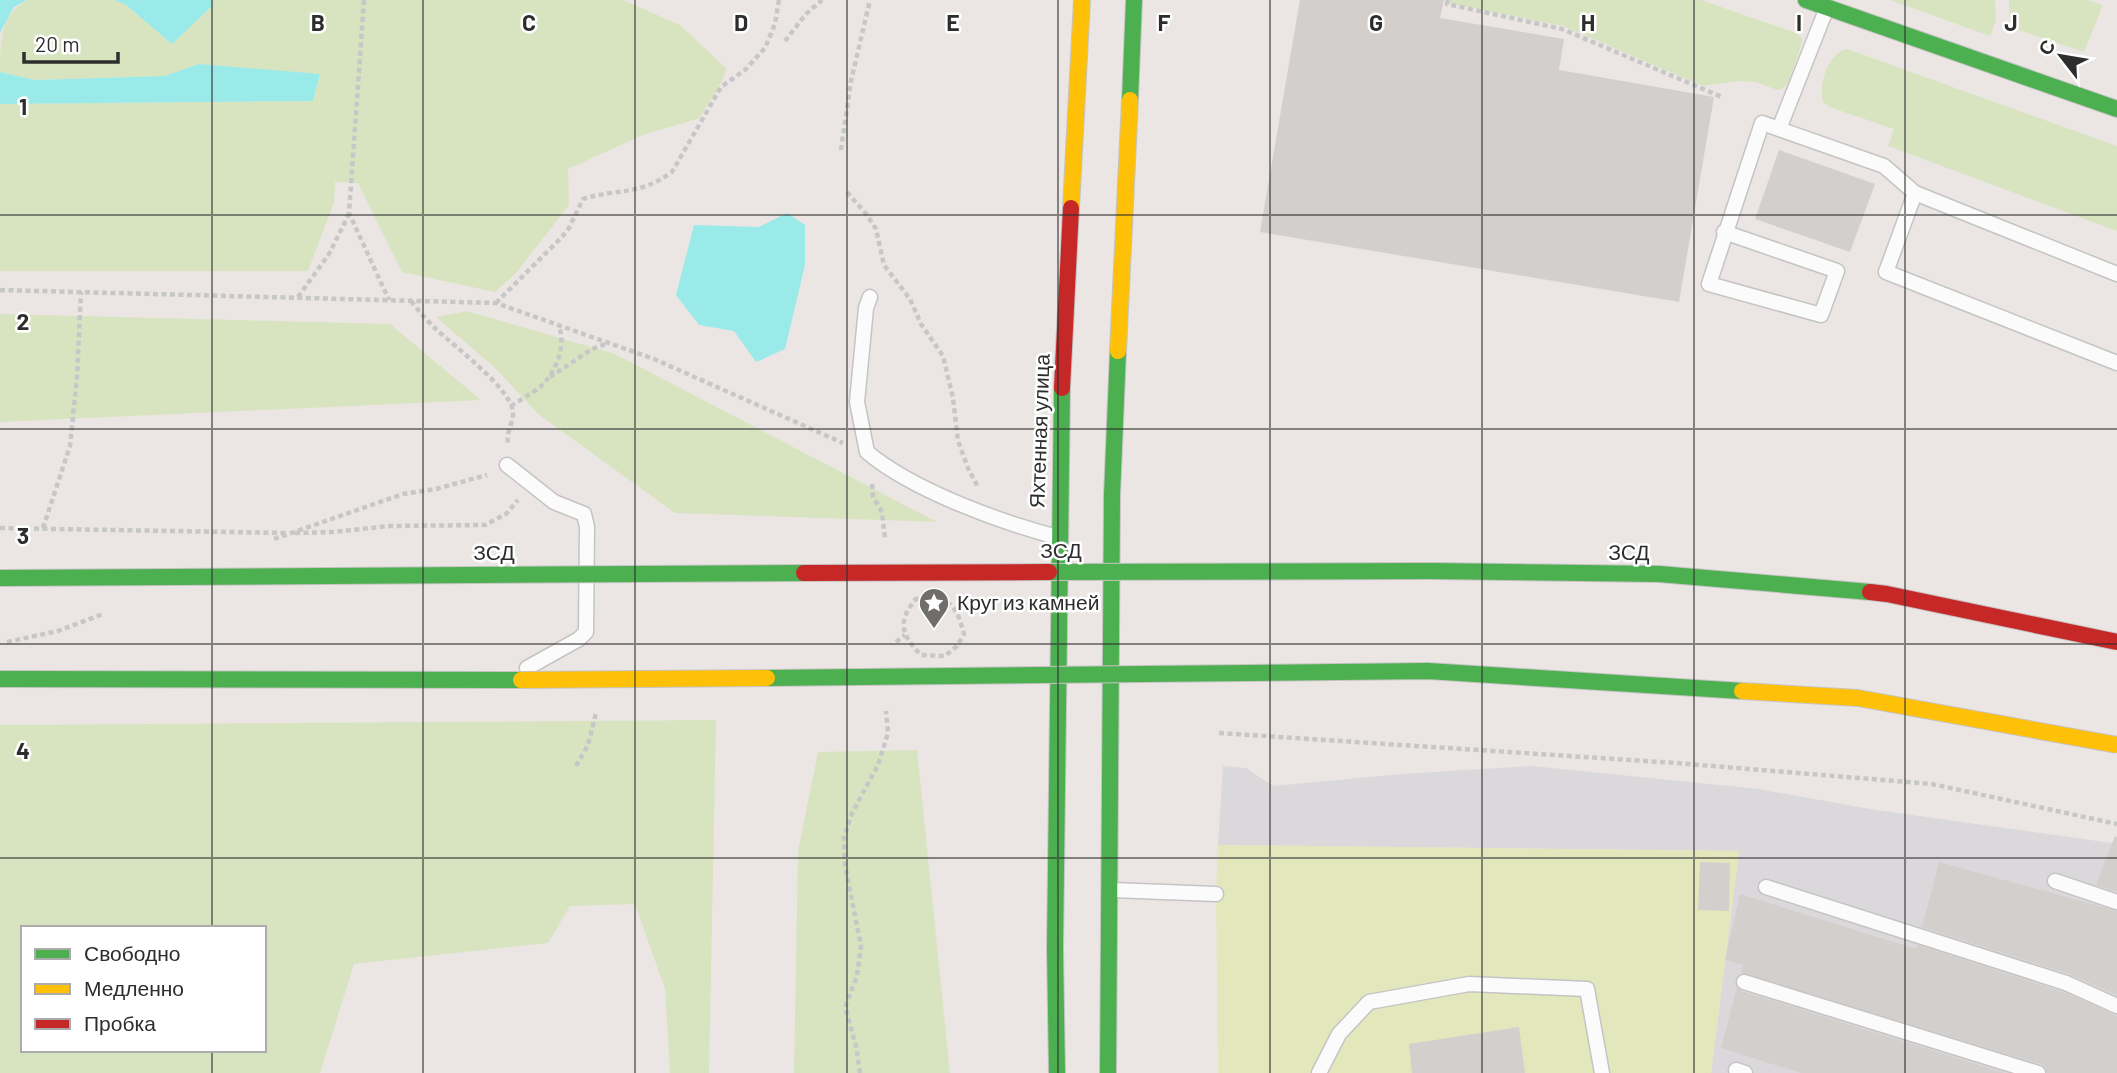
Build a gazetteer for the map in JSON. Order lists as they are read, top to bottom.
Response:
{
  "streets": {
    "main road": ["Яхтенная улица", "ЗСД"]
  },
  "places": {
    "place": ["Круг из камней"]
  },
  "legend": ["Свободно", "Медленно", "Пробка"],
  "scale_bar": "20 m",
  "north": "top left",
  "grid": {
    "columns": [
      "B",
      "C",
      "D",
      "E",
      "F",
      "G",
      "H",
      "I",
      "J"
    ],
    "rows": [
      "1",
      "2",
      "3",
      "4"
    ]
  }
}
